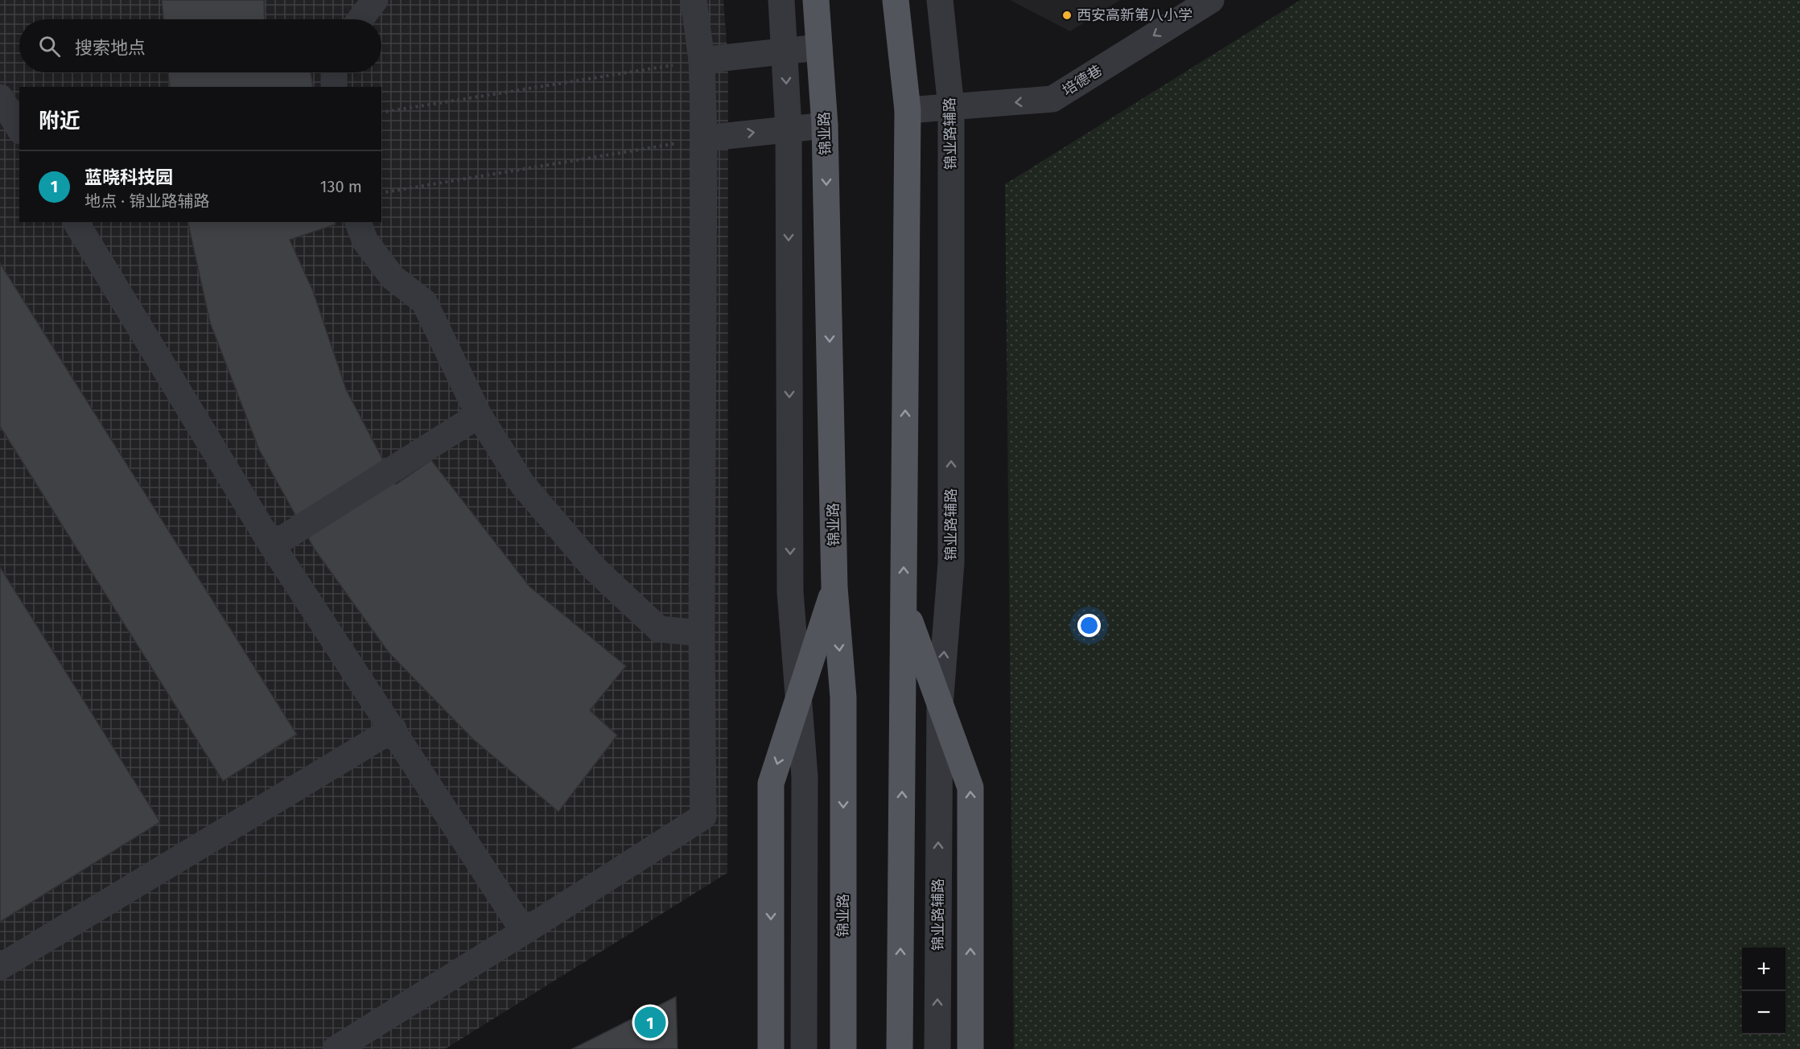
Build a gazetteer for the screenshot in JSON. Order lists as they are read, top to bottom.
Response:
{
  "streets": {
    "main road": ["锦业路"],
    "street": ["培德巷", "锦业路辅路"]
  },
  "crossings": [
    ["培德巷", "锦业路辅路"]
  ],
  "one_way": ["培德巷"],
  "places": ["西安高新第八小学"],
  "page": {
    "search": "搜索地点",
    "heading": "附近",
    "list": [
      {
        "mark": "1",
        "name": "蓝晓科技园",
        "note": "地点 · 锦业路辅路",
        "value": "130 m"
      }
    ],
    "map_buttons": ["+", "−"],
    "pins": "1"
  }
}
